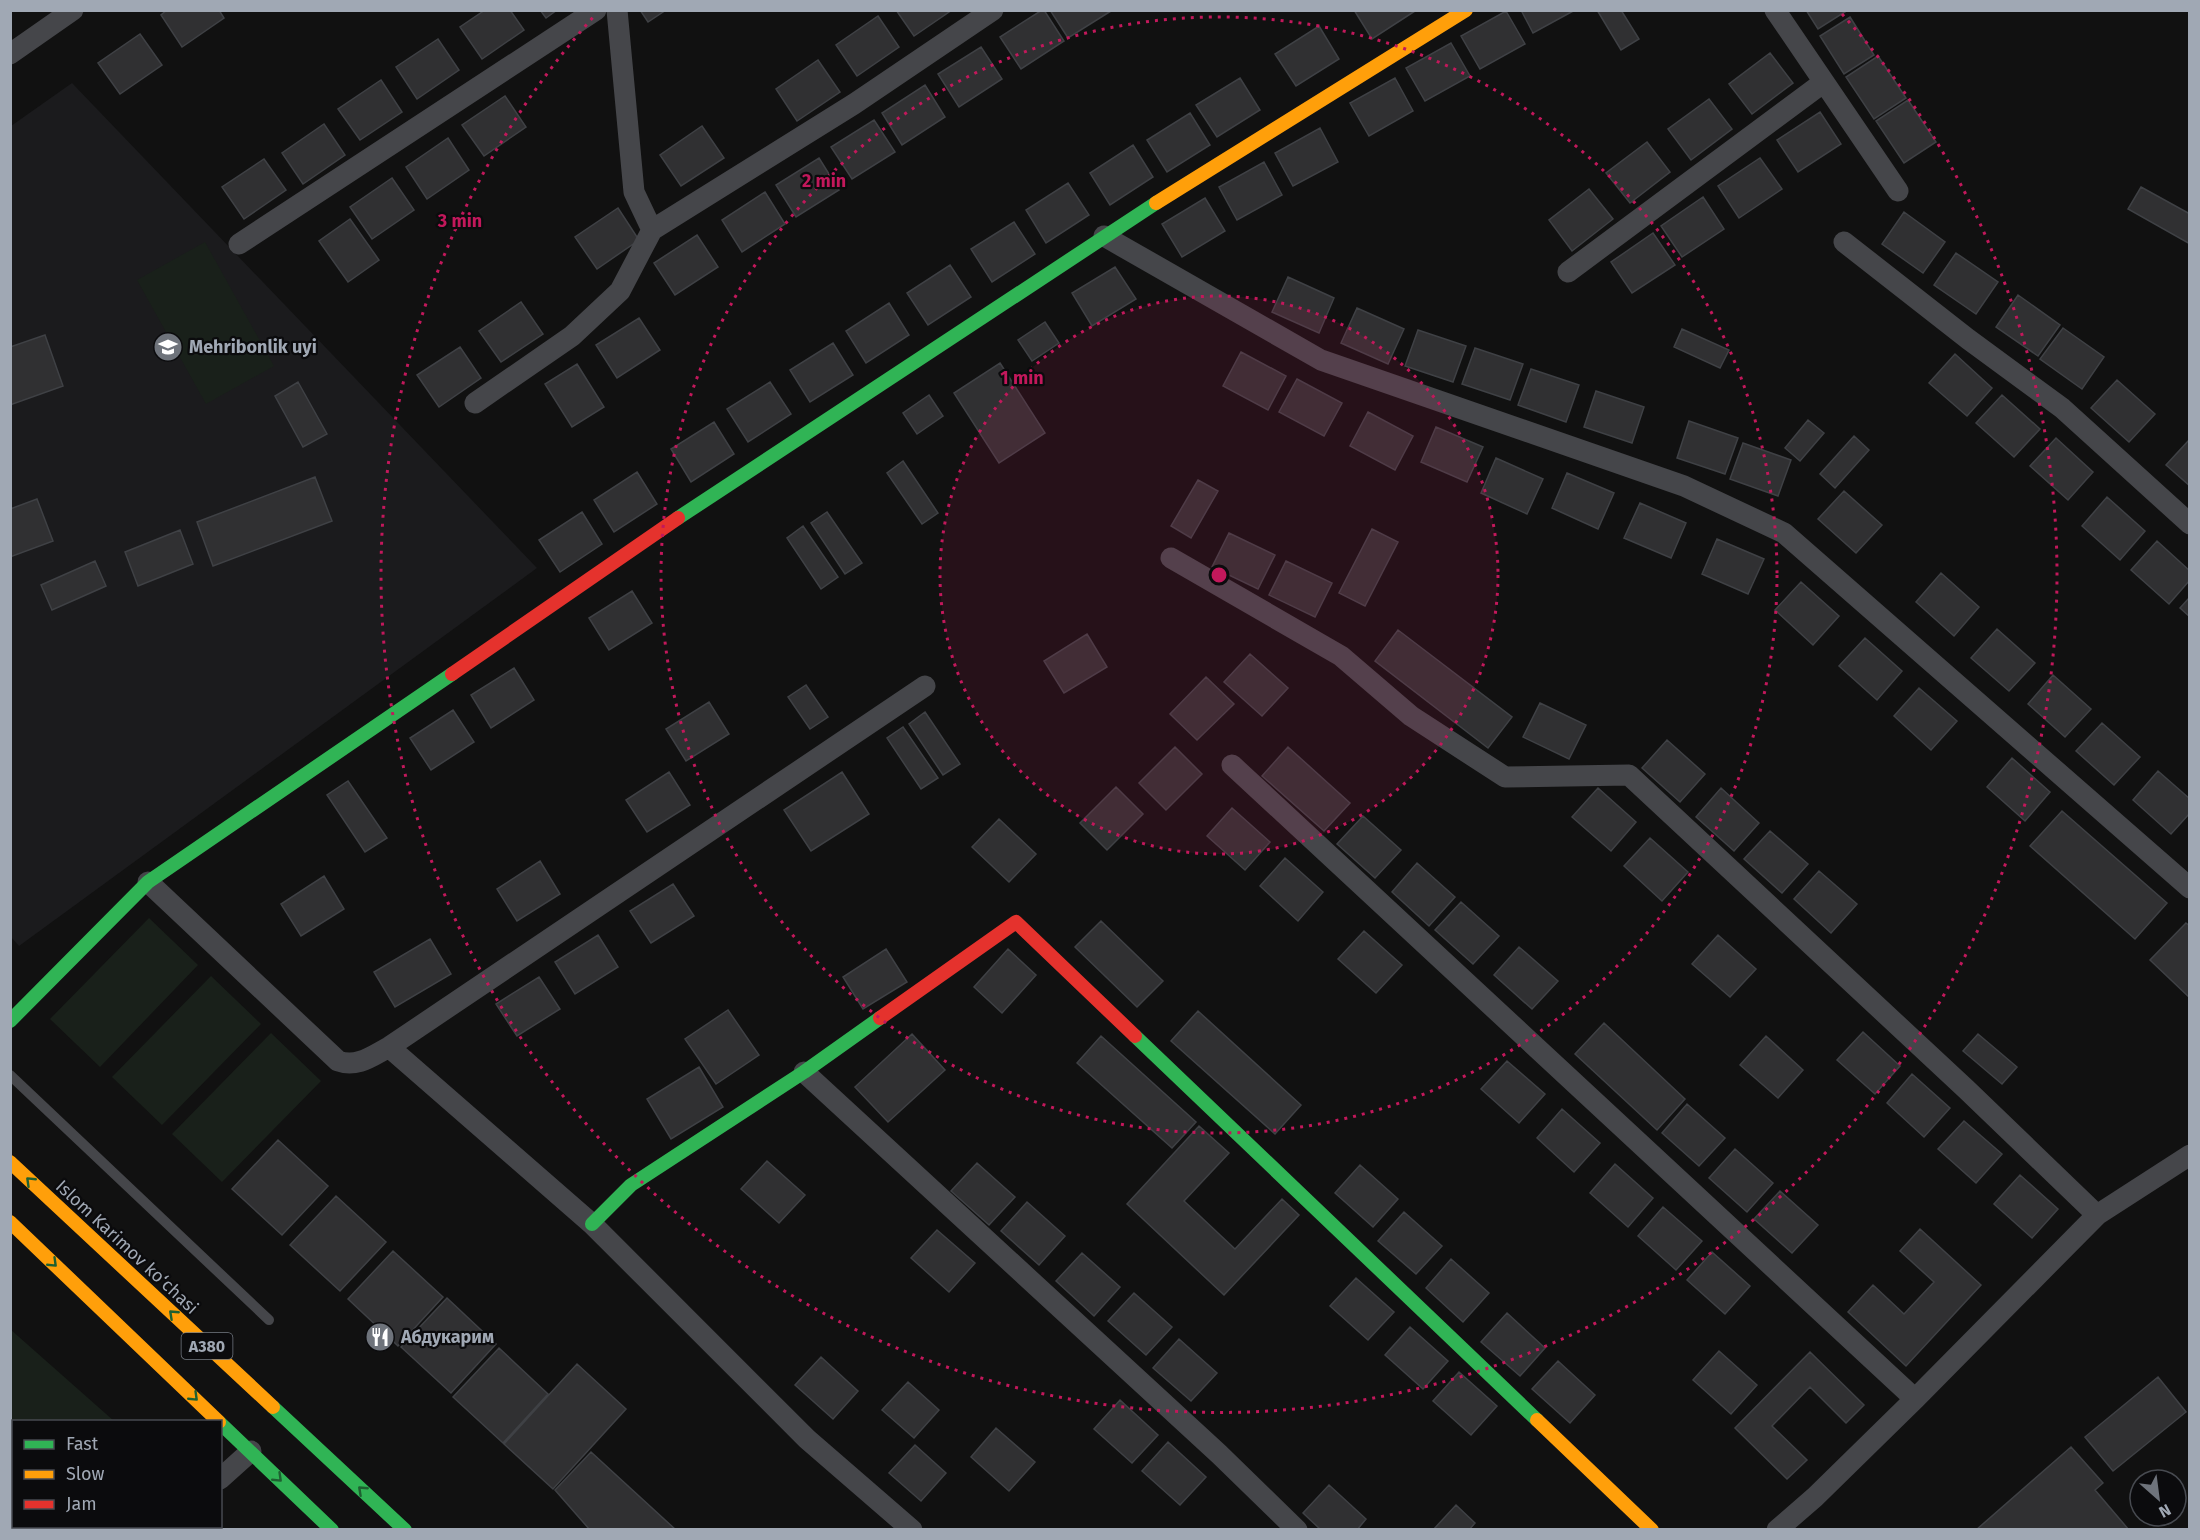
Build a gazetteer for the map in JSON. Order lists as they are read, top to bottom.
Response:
{
  "streets": {
    "main road": ["Islom Karimov ko‘chasi", "A380"]
  },
  "places": {
    "school or university": ["Mehribonlik uyi"],
    "restaurant": ["Абдукарим"]
  },
  "legend": ["Fast", "Slow", "Jam"],
  "north": "bottom right",
  "rings": ["2 min", "3 min", "1 min"]
}
